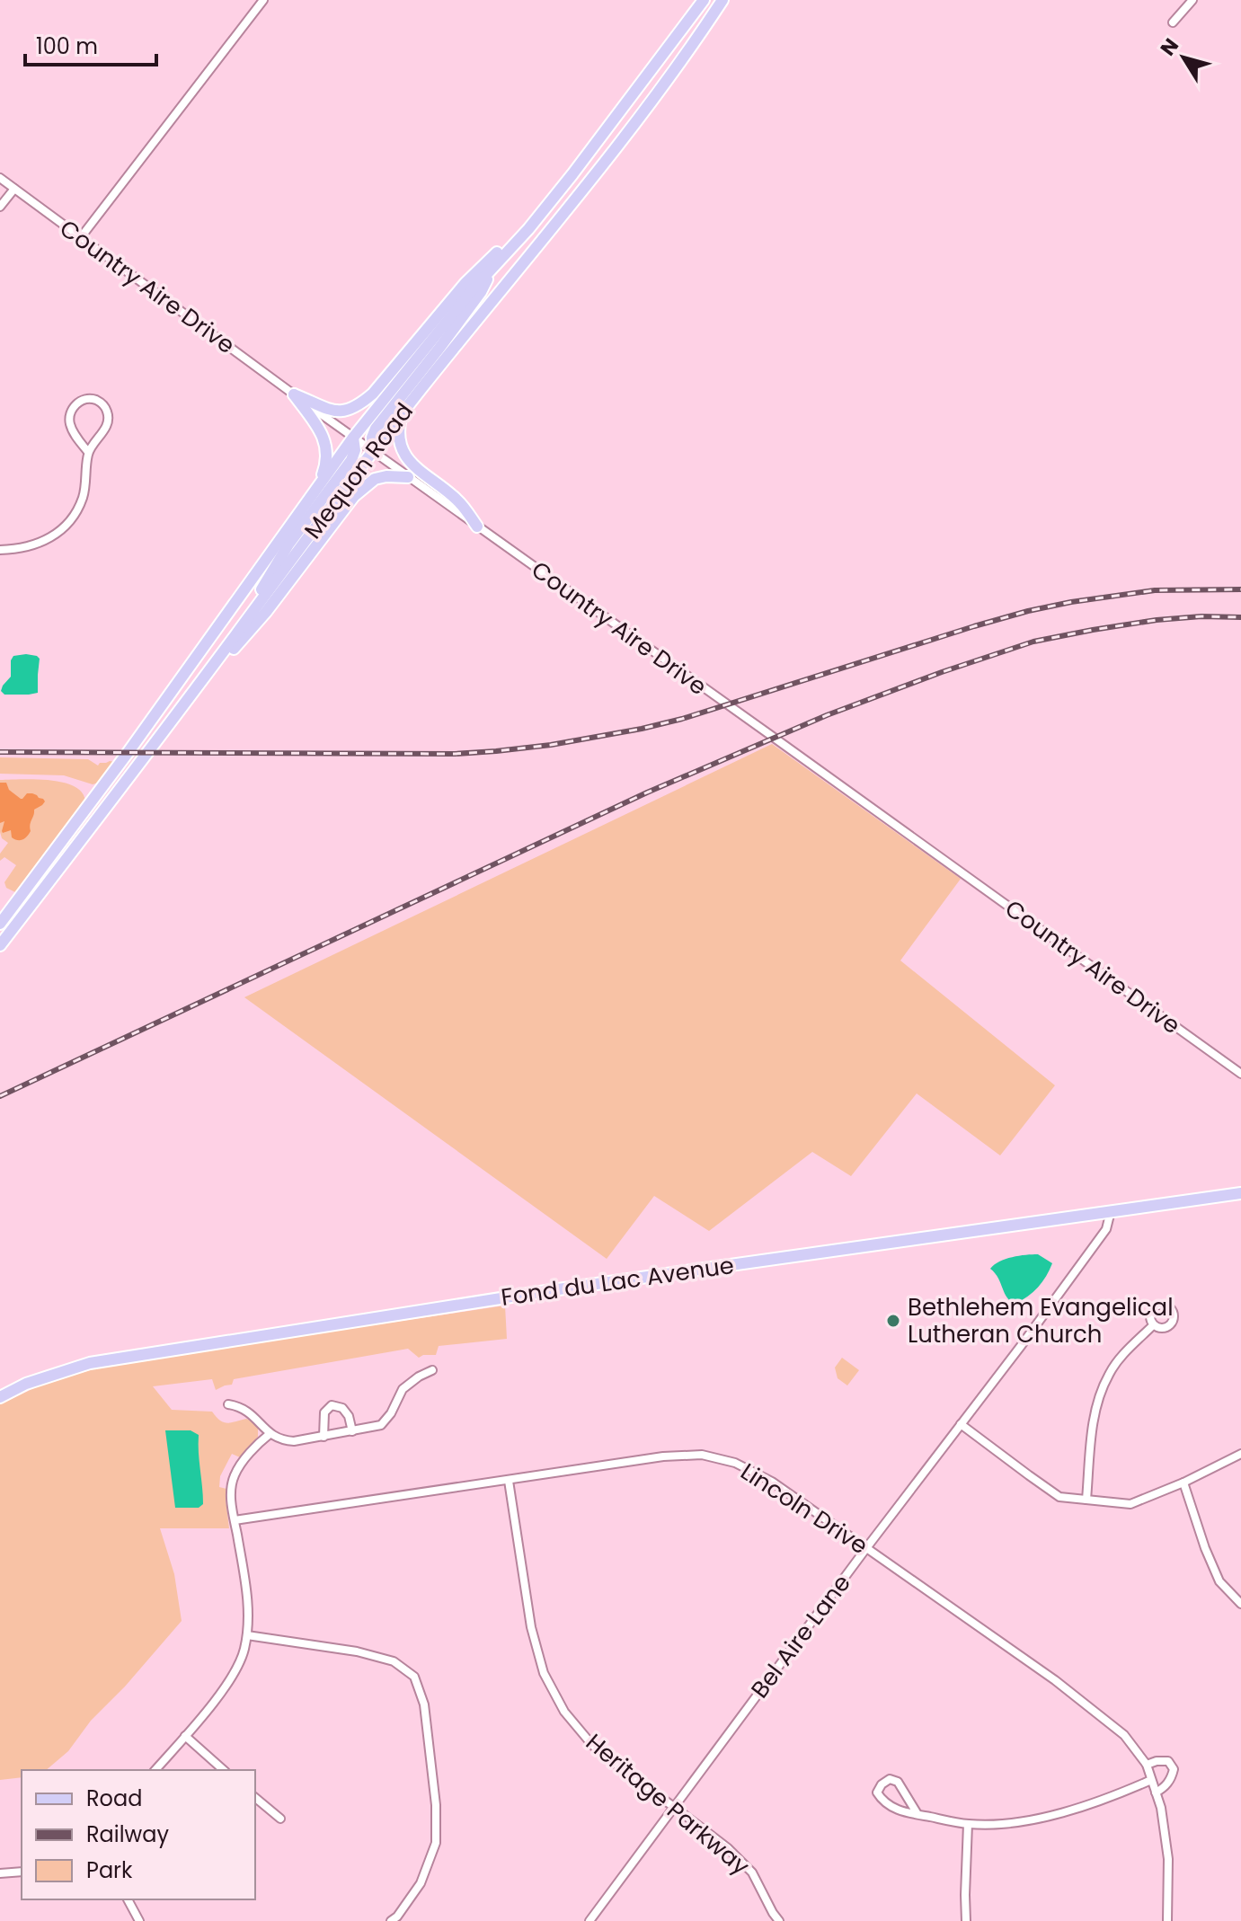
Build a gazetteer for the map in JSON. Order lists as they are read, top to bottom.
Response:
{
  "streets": {
    "main road": ["Mequon Road", "Fond du Lac Avenue"],
    "street": [
      "Country Aire Drive",
      "Lincoln Drive",
      "Bel Aire Lane",
      "Heritage Parkway"
    ]
  },
  "crossings": [
    ["Country Aire Drive", "Mequon Road"],
    ["Fond du Lac Avenue", "Bel Aire Lane"],
    ["Lincoln Drive", "Bel Aire Lane"],
    ["Lincoln Drive", "Heritage Parkway"],
    ["Bel Aire Lane", "Heritage Parkway"]
  ],
  "places": ["Bethlehem Evangelical Lutheran Church"],
  "legend": ["Road", "Railway", "Park"],
  "scale_bar": "100 m",
  "north": "top left"
}
